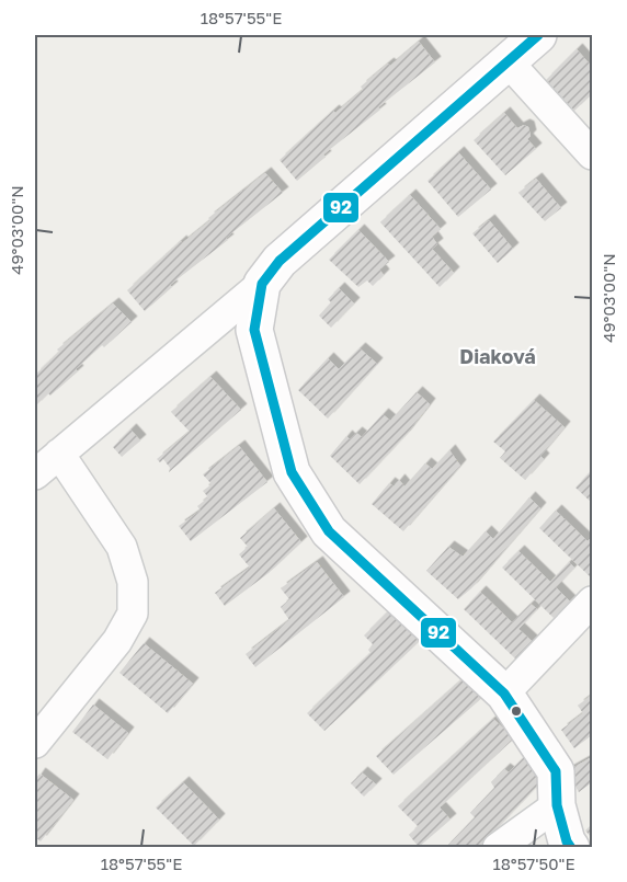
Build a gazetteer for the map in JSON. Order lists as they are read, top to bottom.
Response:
{
  "districts": ["Diaková"],
  "lines": ["transit line 92"],
  "coordinates": ["18°57'55\"E", "49°03'00\"N", "18°57'50\"E"]
}
